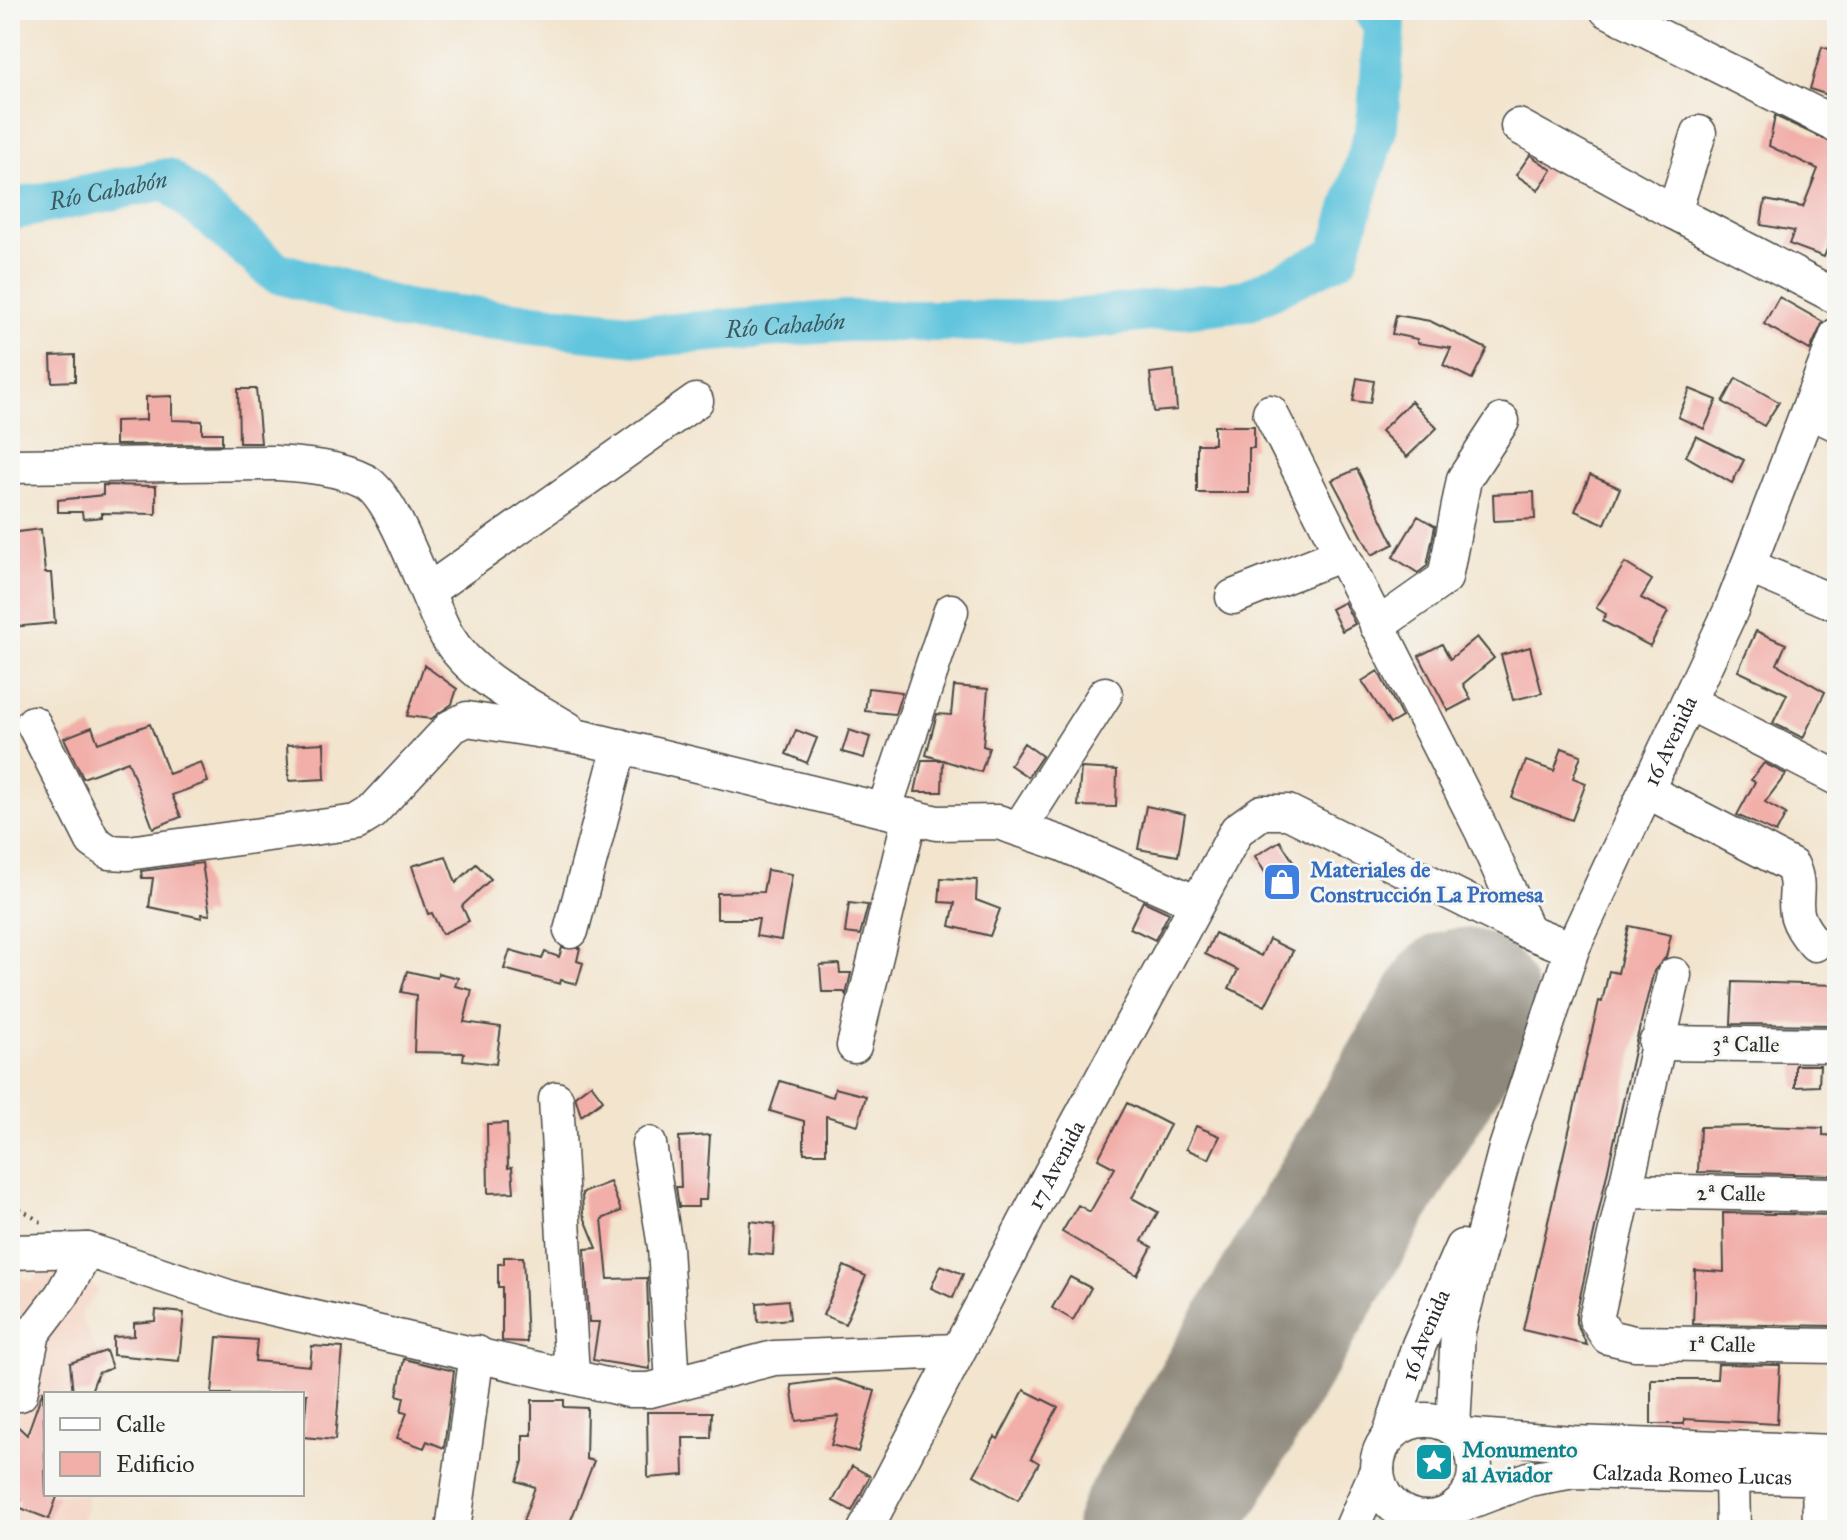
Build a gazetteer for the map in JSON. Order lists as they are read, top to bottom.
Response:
{
  "streets": {
    "street": [
      "16 Avenida",
      "3ª Calle",
      "17 Avenida",
      "2ª Calle",
      "1ª Calle",
      "Calzada Romeo Lucas"
    ]
  },
  "crossings": [
    ["16 Avenida", "Calzada Romeo Lucas"],
    ["2ª Calle", "1ª Calle"]
  ],
  "water": ["Río Cahabón"],
  "places": {
    "shop": ["Materiales de Construcción La Promesa"],
    "place": ["Monumento al Aviador"]
  },
  "legend": ["Calle", "Edificio"]
}
